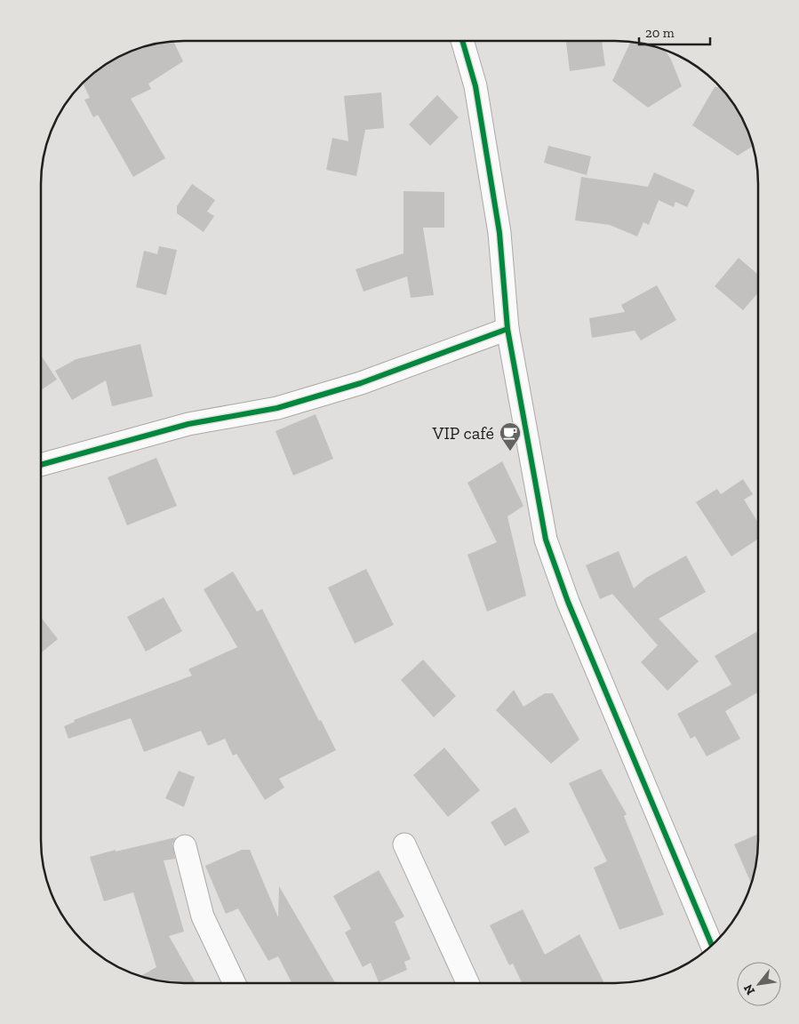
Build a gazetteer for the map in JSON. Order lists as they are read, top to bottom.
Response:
{
  "places": {
    "cafe": ["VIP café"]
  },
  "scale_bar": "20 m",
  "north": "bottom left"
}
